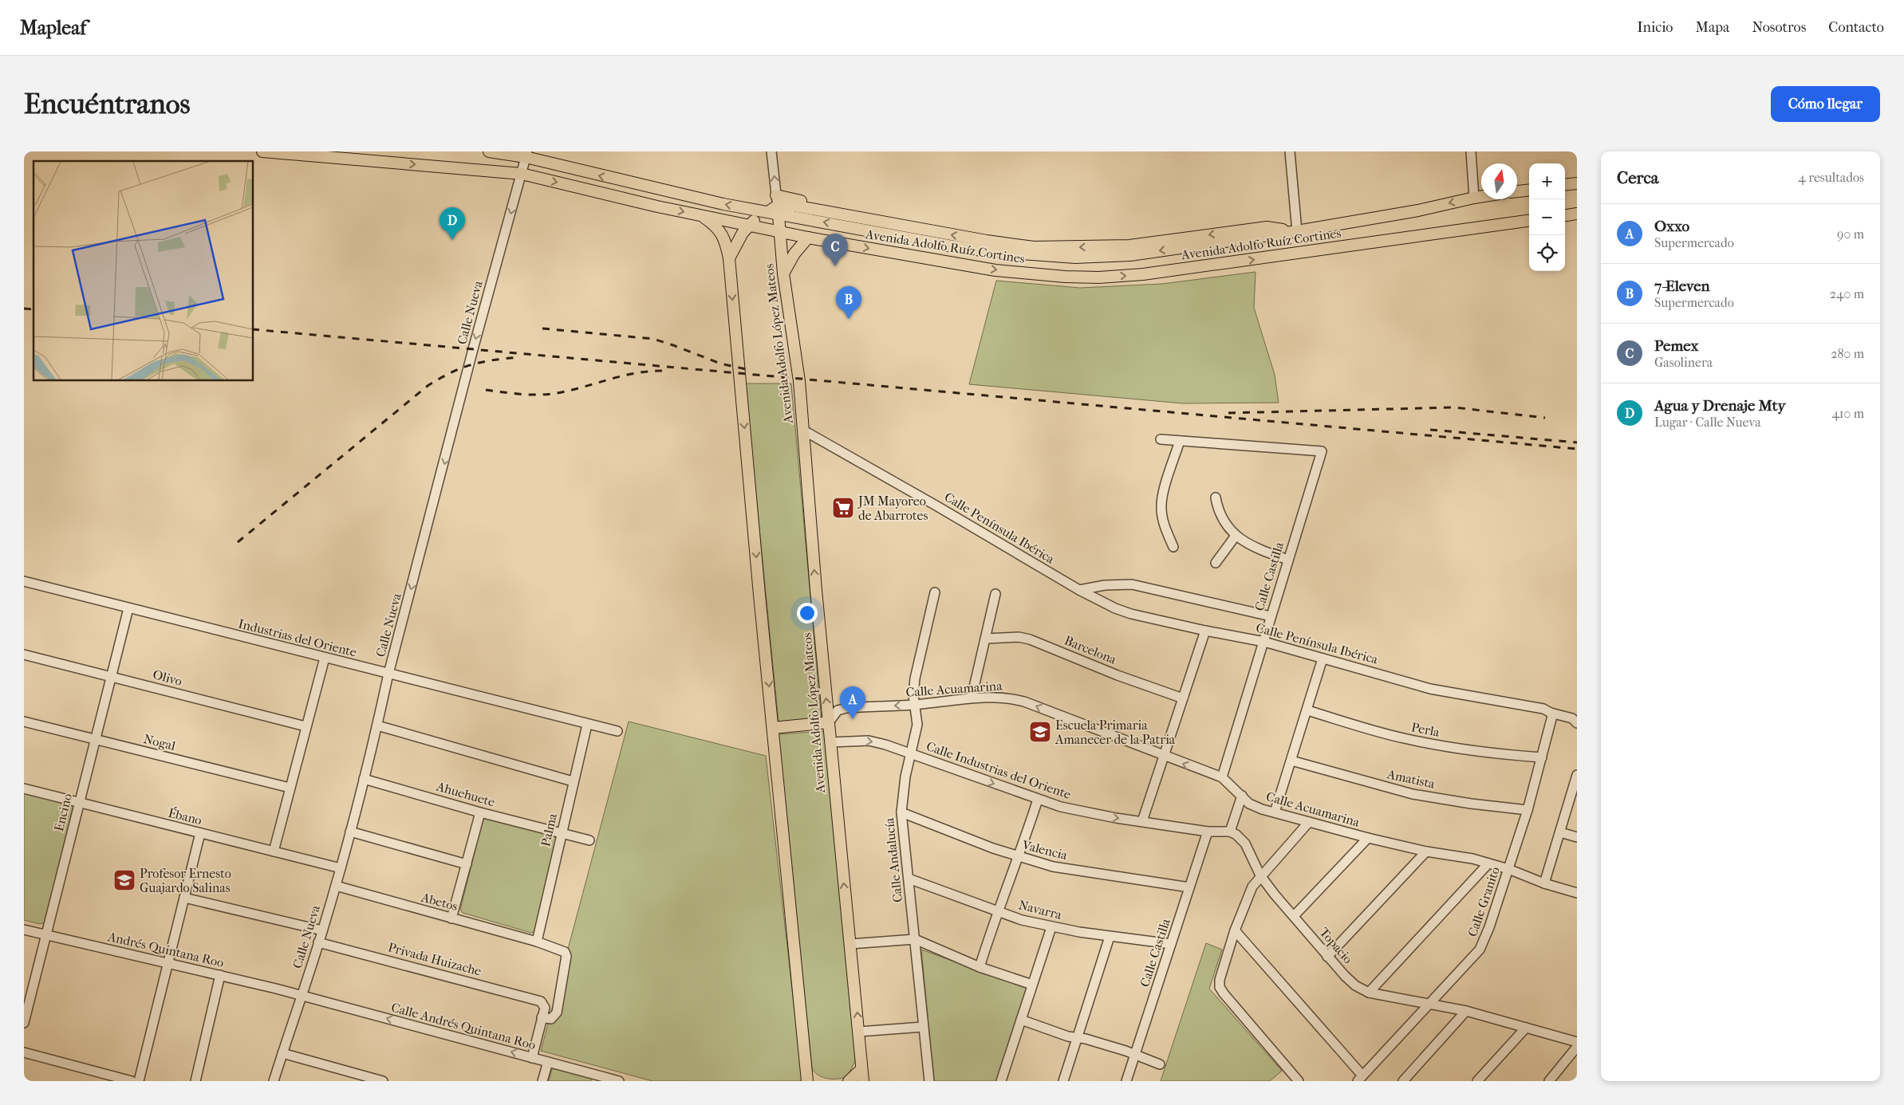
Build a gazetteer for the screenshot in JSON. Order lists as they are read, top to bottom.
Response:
{
  "streets": {
    "main road": ["Avenida Adolfo Ruíz Cortines", "Avenida Adolfo López Mateos"],
    "street": [
      "Calle Nueva",
      "Calle Península Ibérica",
      "Calle Castilla",
      "Industrias del Oriente",
      "Barcelona",
      "Olivo",
      "Calle Acuamarina",
      "Perla",
      "Nogal",
      "Calle Industrias del Oriente",
      "Amatista",
      "Ahuehuete",
      "Encino",
      "Ébano",
      "Palma",
      "Valencia",
      "Calle Andalucía",
      "Abetos",
      "Calle Granito",
      "Navarra",
      "Topacio",
      "Andrés Quintana Roo",
      "Privada Huizache",
      "Calle Andrés Quintana Roo"
    ]
  },
  "crossings": [
    ["Avenida Adolfo Ruíz Cortines", "Calle Nueva"],
    ["Avenida Adolfo Ruíz Cortines", "Avenida Adolfo López Mateos"],
    ["Calle Nueva", "Industrias del Oriente"],
    ["Calle Nueva", "Ahuehuete"],
    ["Calle Nueva", "Ébano"],
    ["Calle Nueva", "Abetos"],
    ["Calle Nueva", "Andrés Quintana Roo"],
    ["Calle Nueva", "Privada Huizache"],
    ["Calle Nueva", "Calle Andrés Quintana Roo"],
    ["Avenida Adolfo López Mateos", "Calle Península Ibérica"],
    ["Avenida Adolfo López Mateos", "Calle Acuamarina"],
    ["Avenida Adolfo López Mateos", "Calle Industrias del Oriente"],
    ["Calle Península Ibérica", "Calle Castilla"],
    ["Calle Península Ibérica", "Calle Granito"],
    ["Calle Castilla", "Calle Acuamarina"],
    ["Calle Castilla", "Calle Industrias del Oriente"],
    ["Calle Castilla", "Valencia"],
    ["Calle Castilla", "Navarra"],
    ["Industrias del Oriente", "Encino"],
    ["Industrias del Oriente", "Palma"],
    ["Olivo", "Encino"],
    ["Calle Acuamarina", "Calle Andalucía"],
    ["Calle Acuamarina", "Calle Granito"],
    ["Perla", "Calle Granito"],
    ["Nogal", "Encino"],
    ["Calle Industrias del Oriente", "Calle Andalucía"],
    ["Calle Industrias del Oriente", "Topacio"],
    ["Amatista", "Calle Granito"],
    ["Ahuehuete", "Palma"],
    ["Encino", "Ébano"],
    ["Encino", "Andrés Quintana Roo"],
    ["Palma", "Abetos"],
    ["Valencia", "Calle Andalucía"],
    ["Calle Andalucía", "Navarra"],
    ["Abetos", "Privada Huizache"],
    ["Calle Granito", "Topacio"],
    ["Andrés Quintana Roo", "Calle Andrés Quintana Roo"]
  ],
  "one_way": [
    "Calle Nueva",
    "Avenida Adolfo López Mateos",
    "Calle Acuamarina",
    "Calle Industrias del Oriente"
  ],
  "places": {
    "supermarket": ["JM Mayoreo de Abarrotes"],
    "school or university": ["Escuela Primaria Amanecer de la Patria", "Profesor Ernesto Guajardo Salinas"]
  },
  "north": "top",
  "page": {
    "header": "Mapleaf",
    "nav": [
      "Inicio",
      "Mapa",
      "Nosotros",
      "Contacto"
    ],
    "buttons": "Cómo llegar",
    "title": "Encuéntranos",
    "heading": ["Cerca", "4 resultados"],
    "map_buttons": ["+", "−"],
    "list": [
      {
        "mark": "A",
        "name": "Oxxo",
        "note": "Supermercado",
        "value": "90 m"
      },
      {
        "mark": "B",
        "name": "7-Eleven",
        "note": "Supermercado",
        "value": "240 m"
      },
      {
        "mark": "C",
        "name": "Pemex",
        "note": "Gasolinera",
        "value": "280 m"
      },
      {
        "mark": "D",
        "name": "Agua y Drenaje Mty",
        "note": "Lugar · Calle Nueva",
        "value": "410 m"
      }
    ],
    "pins": [
      "D",
      "C",
      "B",
      "A"
    ]
  }
}
